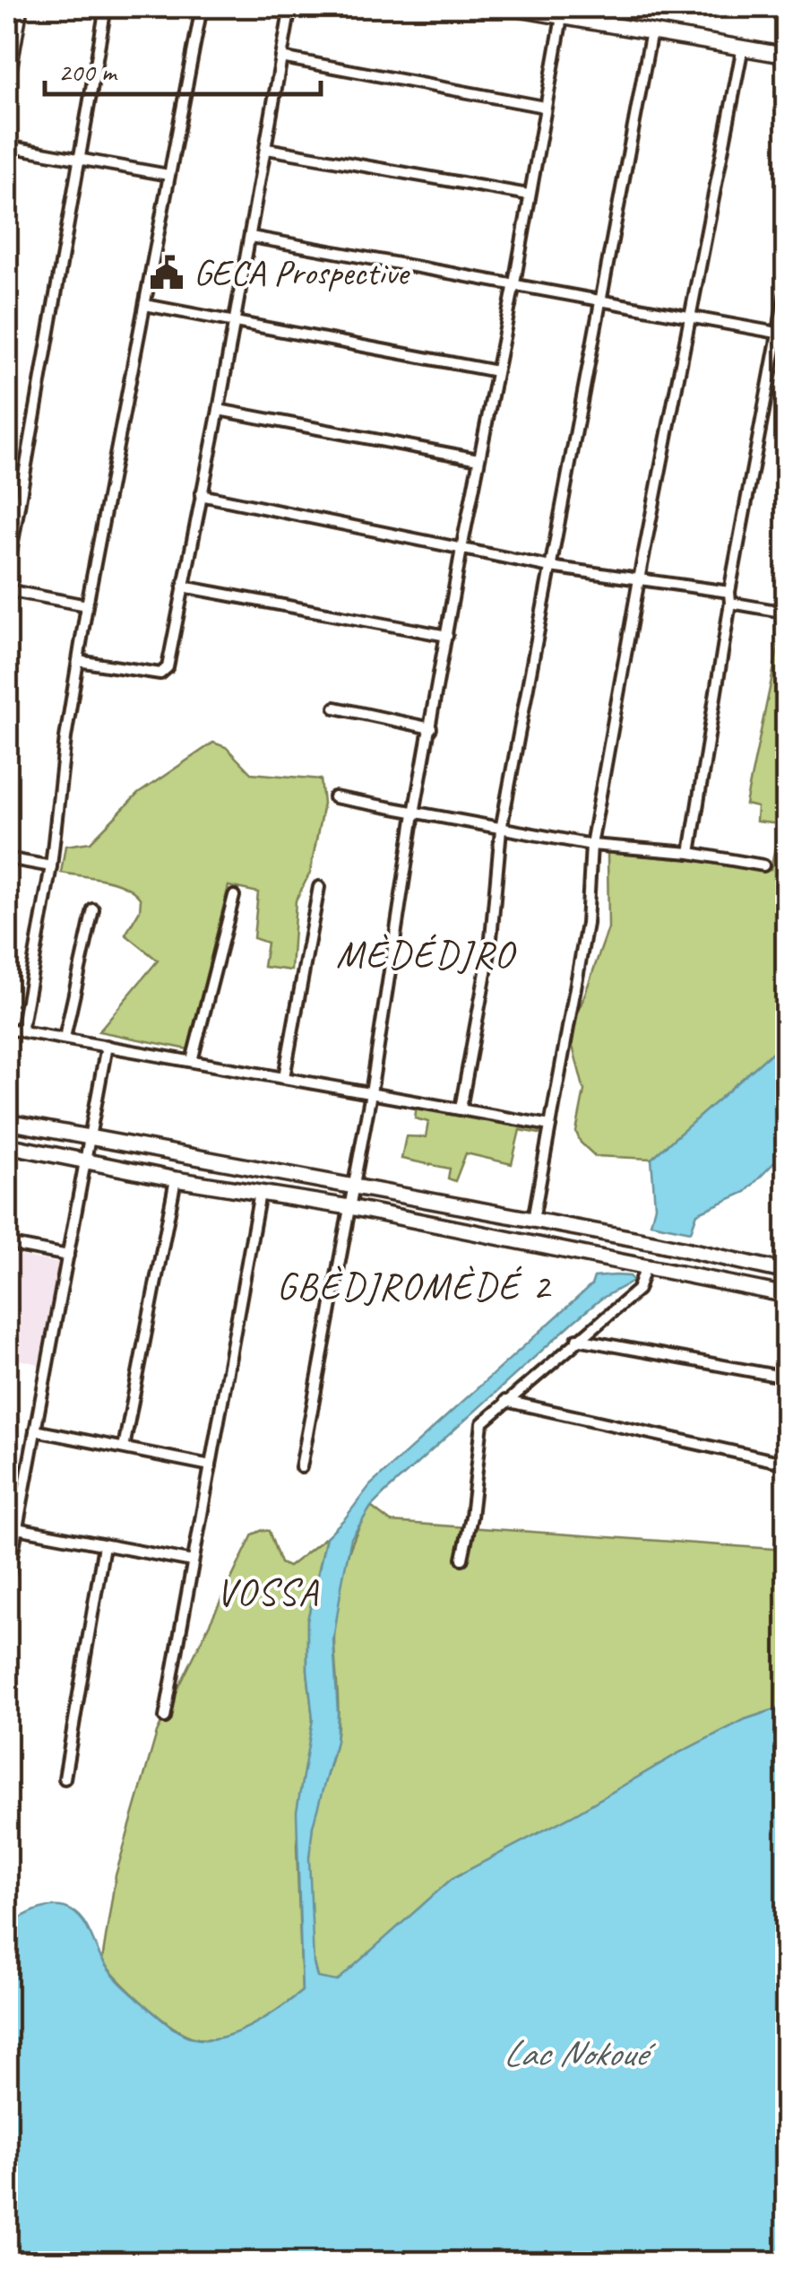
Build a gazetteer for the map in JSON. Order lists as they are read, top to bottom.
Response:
{
  "districts": ["MÈDÉDJRO", "GBÈDJROMÈDÉ 2", "VOSSA"],
  "water": ["Lac Nokoué"],
  "places": {
    "public building": ["GECA Prospective"]
  },
  "scale_bar": "200 m"
}
